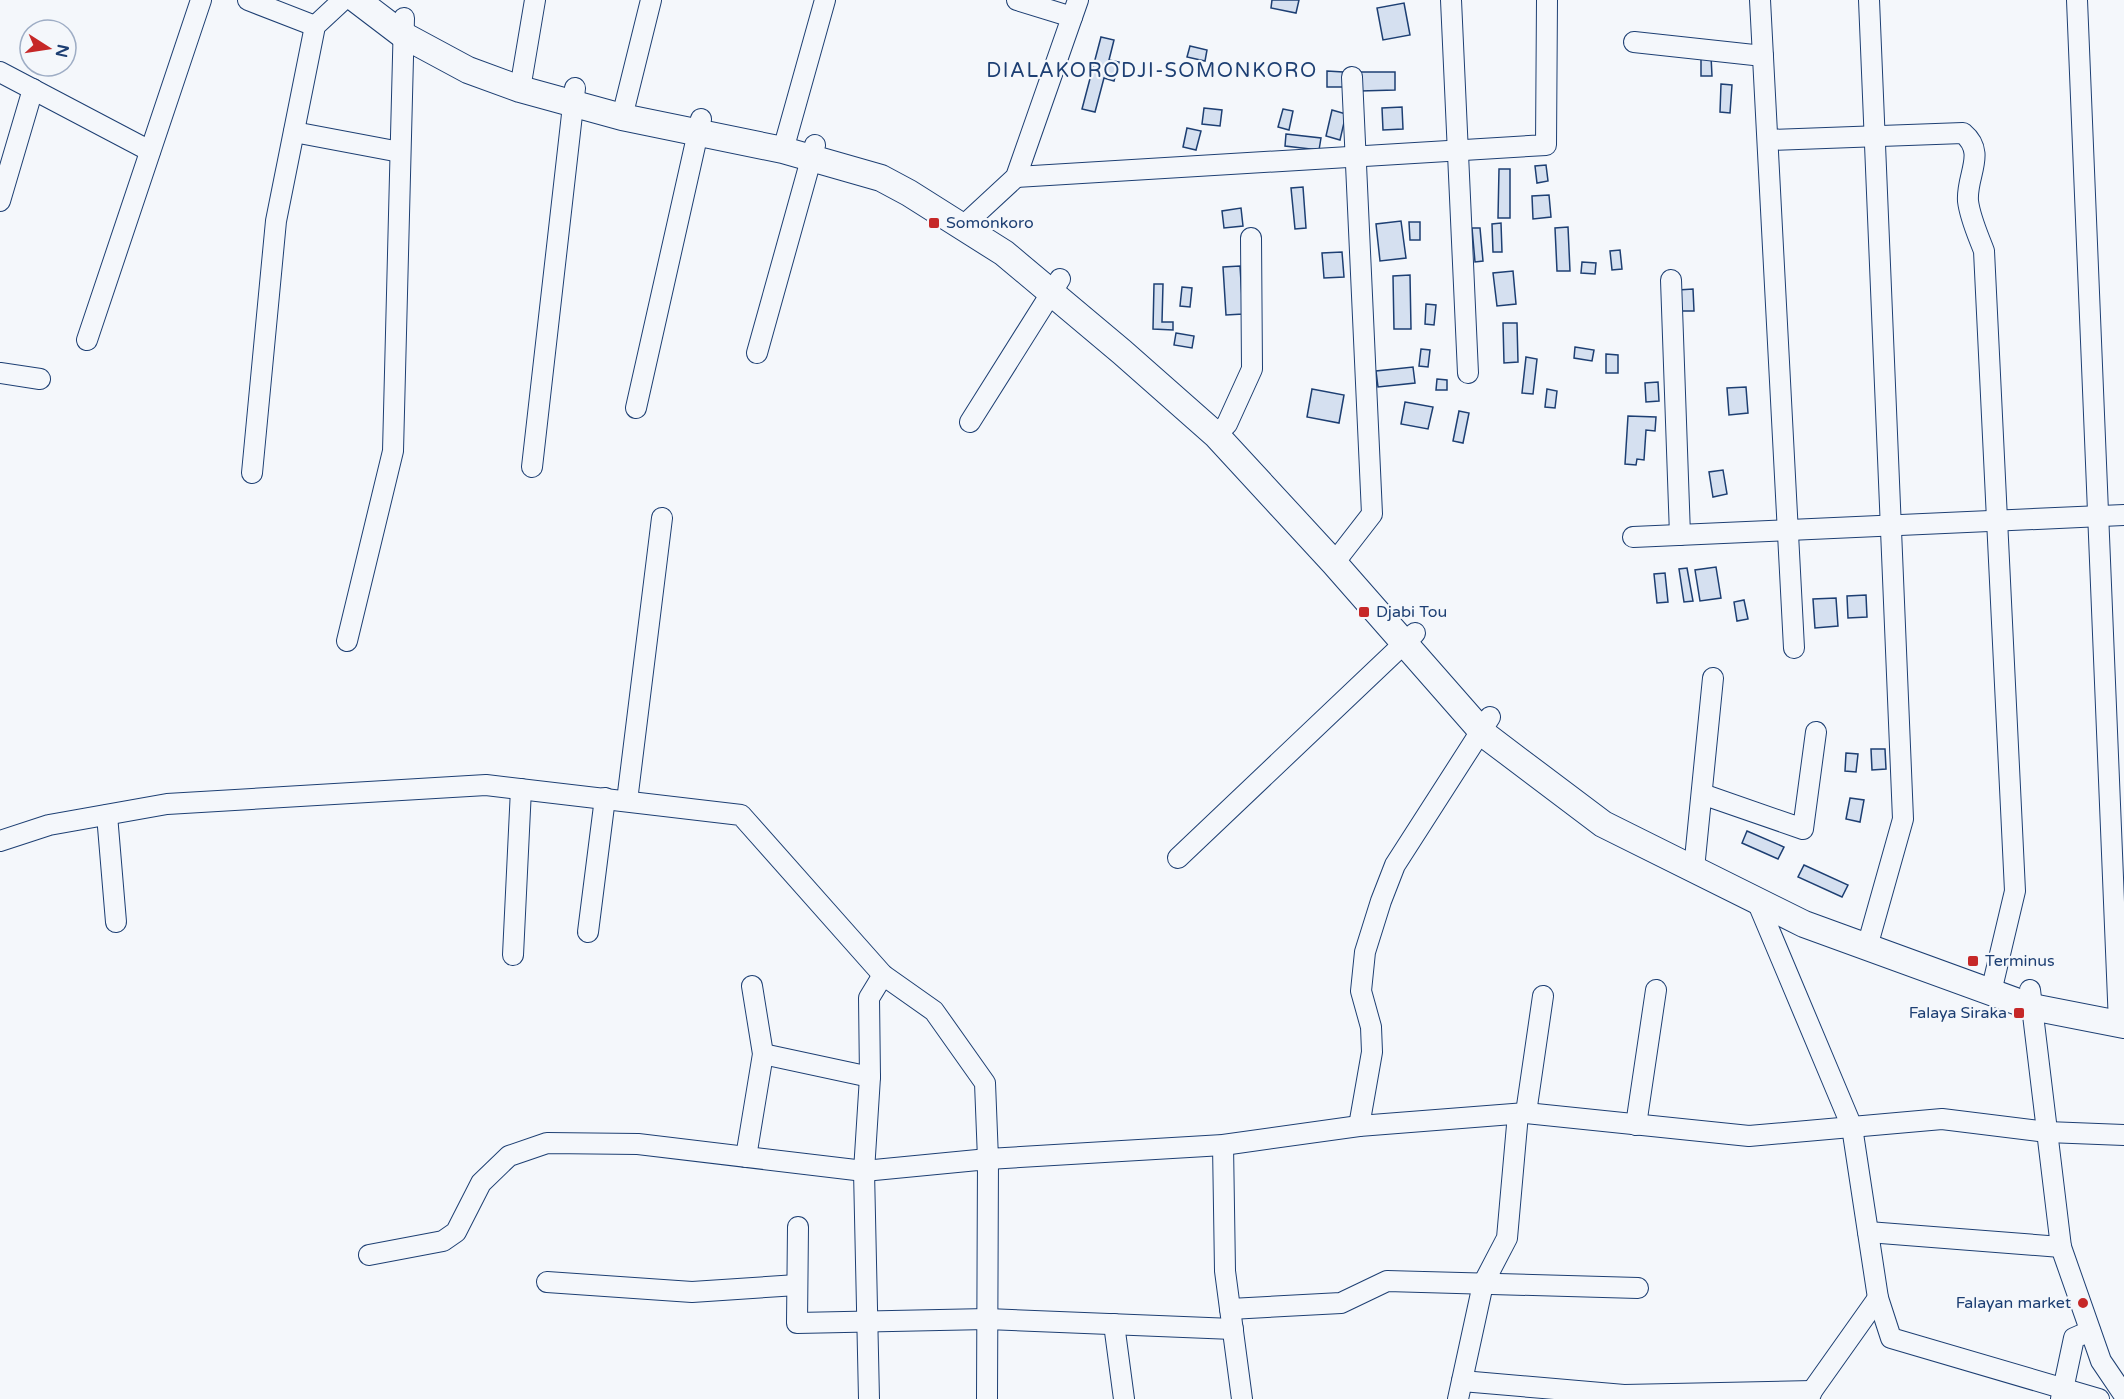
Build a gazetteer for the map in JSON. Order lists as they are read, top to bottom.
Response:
{
  "districts": ["DIALAKORODJI-SOMONKORO"],
  "places": {
    "transit": [
      "Somonkoro",
      "Djabi Tou",
      "Terminus",
      "Falaya Siraka"
    ],
    "other": ["Falayan market"]
  },
  "north": "right"
}
